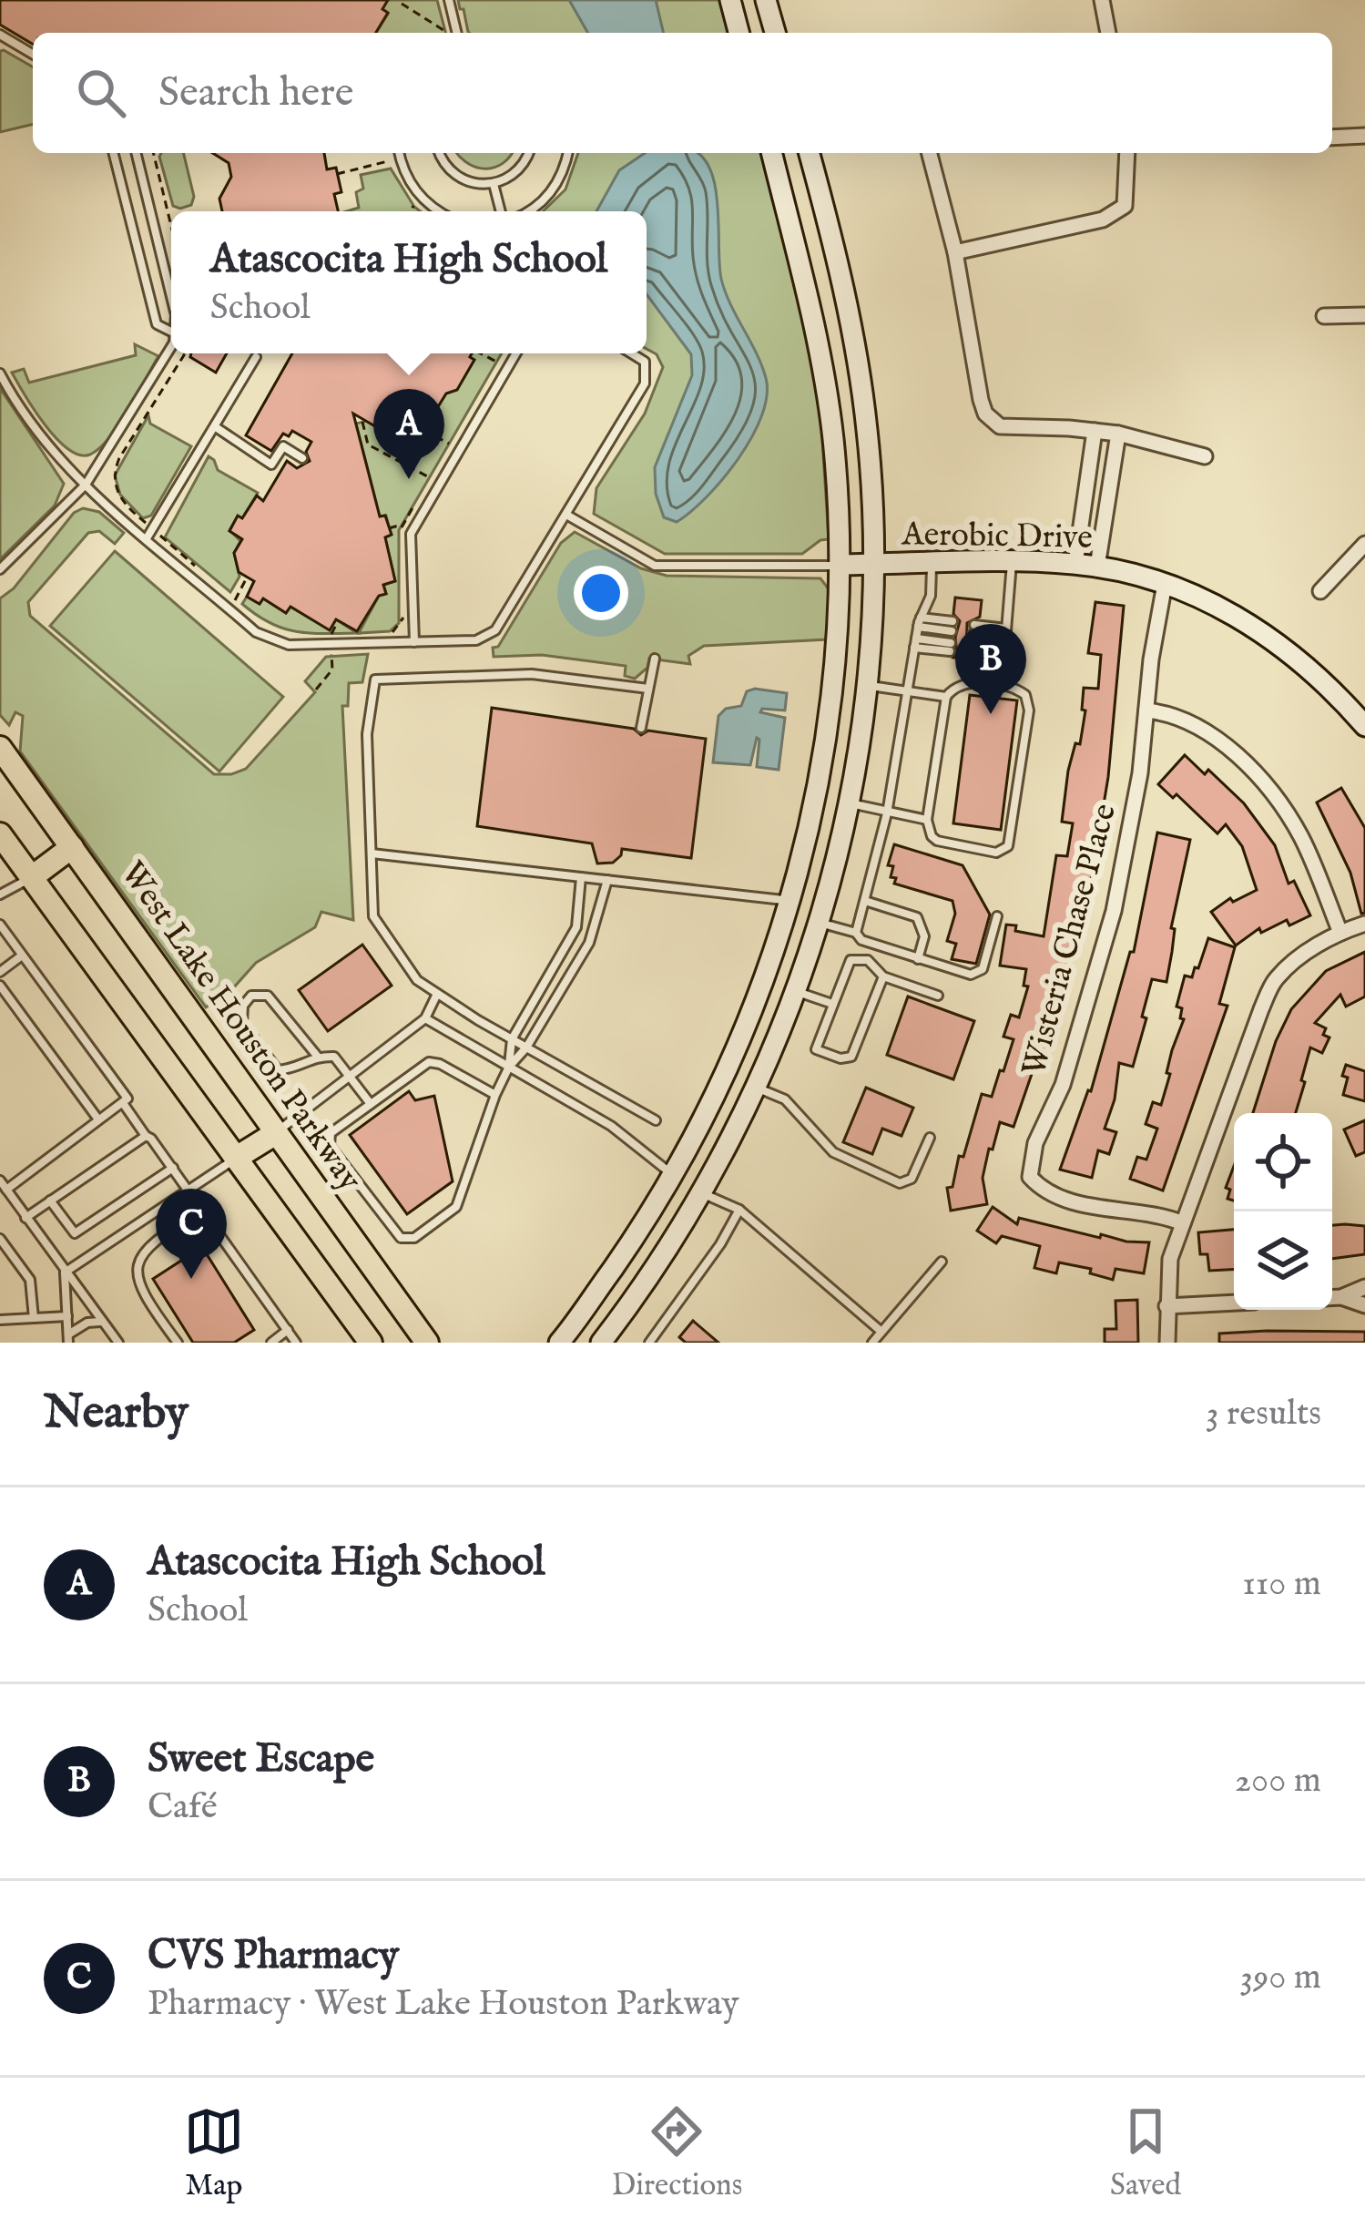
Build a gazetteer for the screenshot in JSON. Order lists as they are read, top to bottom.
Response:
{
  "streets": {
    "main road": ["Aerobic Drive", "West Lake Houston Parkway"],
    "street": ["Wisteria Chase Place"]
  },
  "crossings": [
    ["Aerobic Drive", "Wisteria Chase Place"]
  ],
  "page": {
    "search": "Search here",
    "popup": ["Atascocita High School", "School"],
    "pins": ["A", "B", "C"],
    "heading": ["Nearby", "3 results"],
    "list": [
      {
        "mark": "A",
        "name": "Atascocita High School",
        "note": "School",
        "value": "110 m"
      },
      {
        "mark": "B",
        "name": "Sweet Escape",
        "note": "Café",
        "value": "200 m"
      },
      {
        "mark": "C",
        "name": "CVS Pharmacy",
        "note": "Pharmacy · West Lake Houston Parkway",
        "value": "390 m"
      }
    ],
    "nav": ["Map", "Directions", "Saved"]
  }
}
